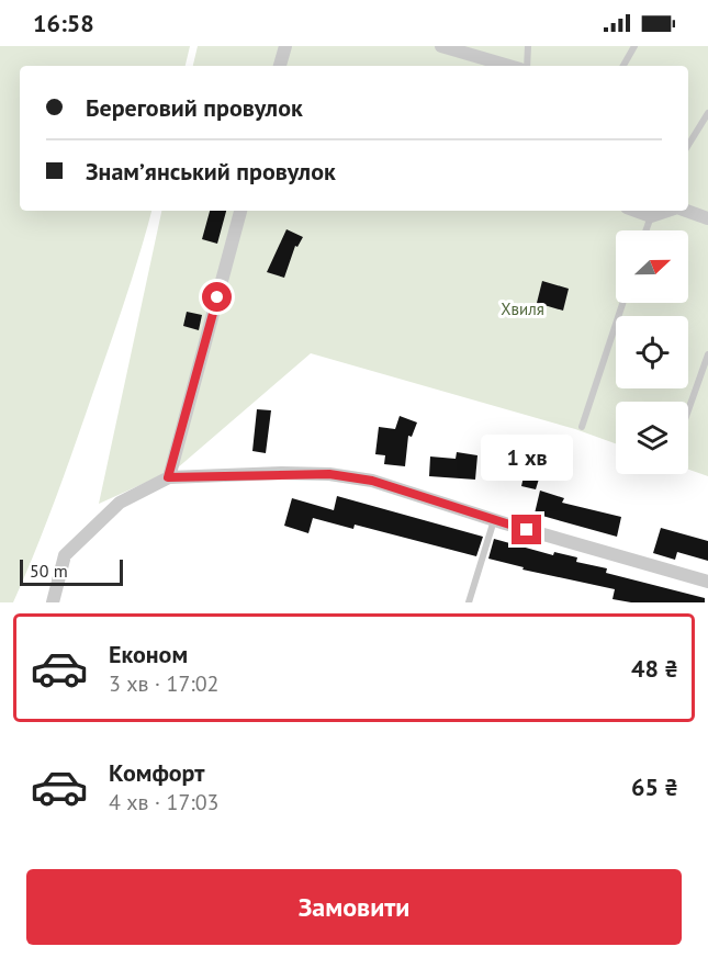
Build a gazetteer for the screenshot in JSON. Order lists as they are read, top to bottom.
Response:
{
  "parks": ["Хвиля"],
  "scale_bar": "50 m",
  "north": "right",
  "page": {
    "status": "16:58",
    "banner": ["Береговий провулок", "Знамʼянський провулок"],
    "bubble": "1 хв",
    "scale": "50 m",
    "list": [
      {
        "name": "Економ",
        "note": "3 хв · 17:02",
        "value": "48 ₴"
      },
      {
        "name": "Комфорт",
        "note": "4 хв · 17:03",
        "value": "65 ₴"
      }
    ],
    "buttons": "Замовити"
  }
}
